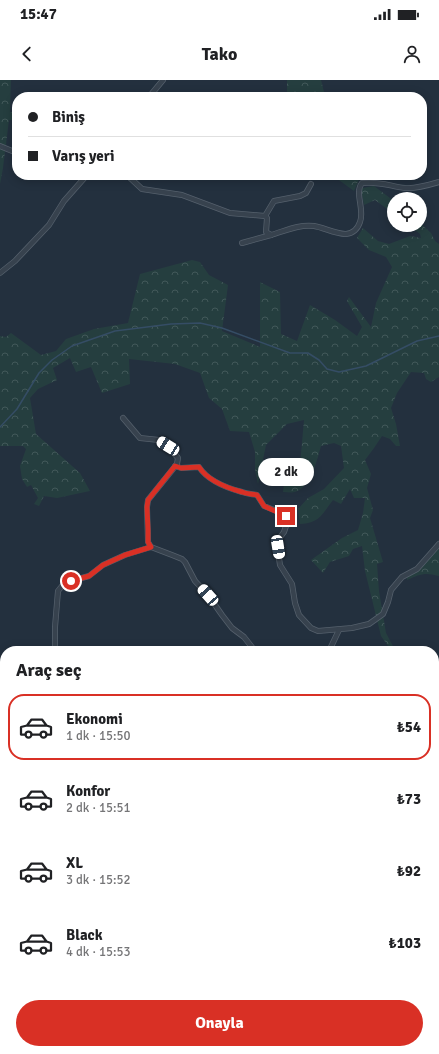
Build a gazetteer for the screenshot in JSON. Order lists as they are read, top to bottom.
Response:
{
  "page": {
    "status": "15:47",
    "header": "Tako",
    "banner": ["Biniş", "Varış yeri"],
    "bubble": "2 dk",
    "heading": "Araç seç",
    "list": [
      {
        "name": "Ekonomi",
        "note": "1 dk · 15:50",
        "value": "₺54"
      },
      {
        "name": "Konfor",
        "note": "2 dk · 15:51",
        "value": "₺73"
      },
      {
        "name": "XL",
        "note": "3 dk · 15:52",
        "value": "₺92"
      },
      {
        "name": "Black",
        "note": "4 dk · 15:53",
        "value": "₺103"
      }
    ],
    "buttons": "Onayla"
  }
}
